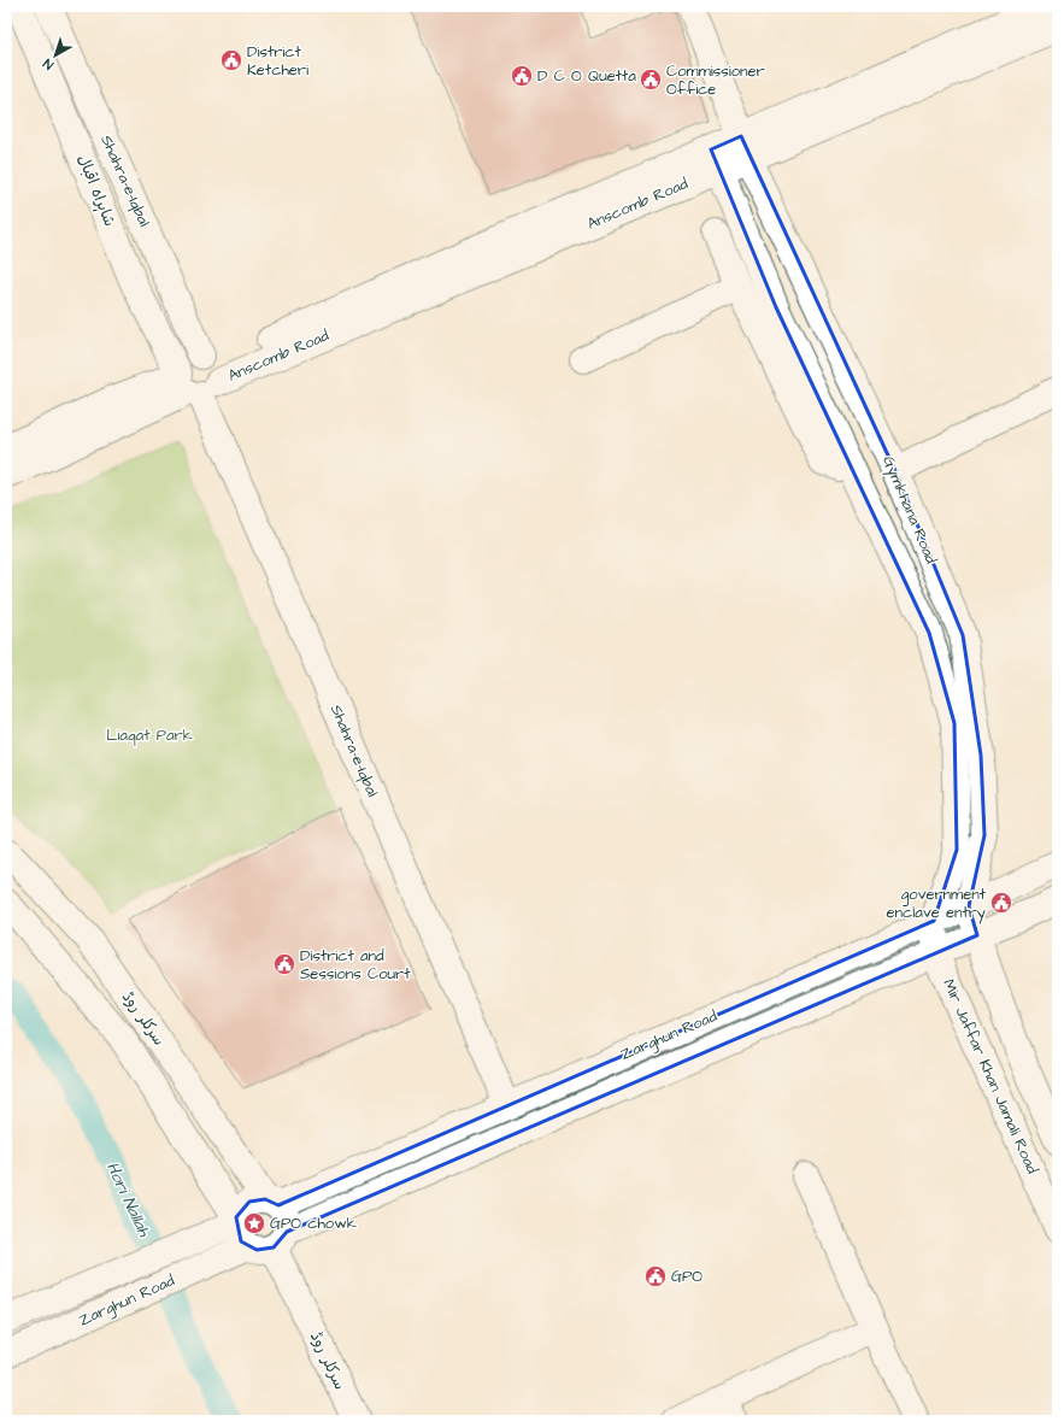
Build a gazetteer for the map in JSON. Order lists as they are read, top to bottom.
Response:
{
  "streets": {
    "street": [
      "Shahra-e-Iqbal",
      "شاہراہ اقبال",
      "Anscomb Road",
      "Gymkhana Road",
      "سرکلر روڈ",
      "Zarghun Road",
      "Mir Jaffar Khan Jamali Road"
    ]
  },
  "crossings": [
    ["Shahra-e-Iqbal", "شاہراہ اقبال"],
    ["Shahra-e-Iqbal", "Anscomb Road"],
    ["Shahra-e-Iqbal", "Zarghun Road"],
    ["شاہراہ اقبال", "Anscomb Road"],
    ["Anscomb Road", "Gymkhana Road"],
    ["Gymkhana Road", "Zarghun Road"],
    ["سرکلر روڈ", "Zarghun Road"],
    ["Zarghun Road", "Mir Jaffar Khan Jamali Road"]
  ],
  "water": ["Hori Nallah"],
  "parks": ["Liaqat Park"],
  "places": {
    "public building": [
      "District Ketcheri",
      "D C O Quetta",
      "Commissioner Office",
      "government enclave entry",
      "District and Sessions Court",
      "GPO"
    ],
    "place": ["GPO chowk"]
  },
  "north": "bottom left"
}
